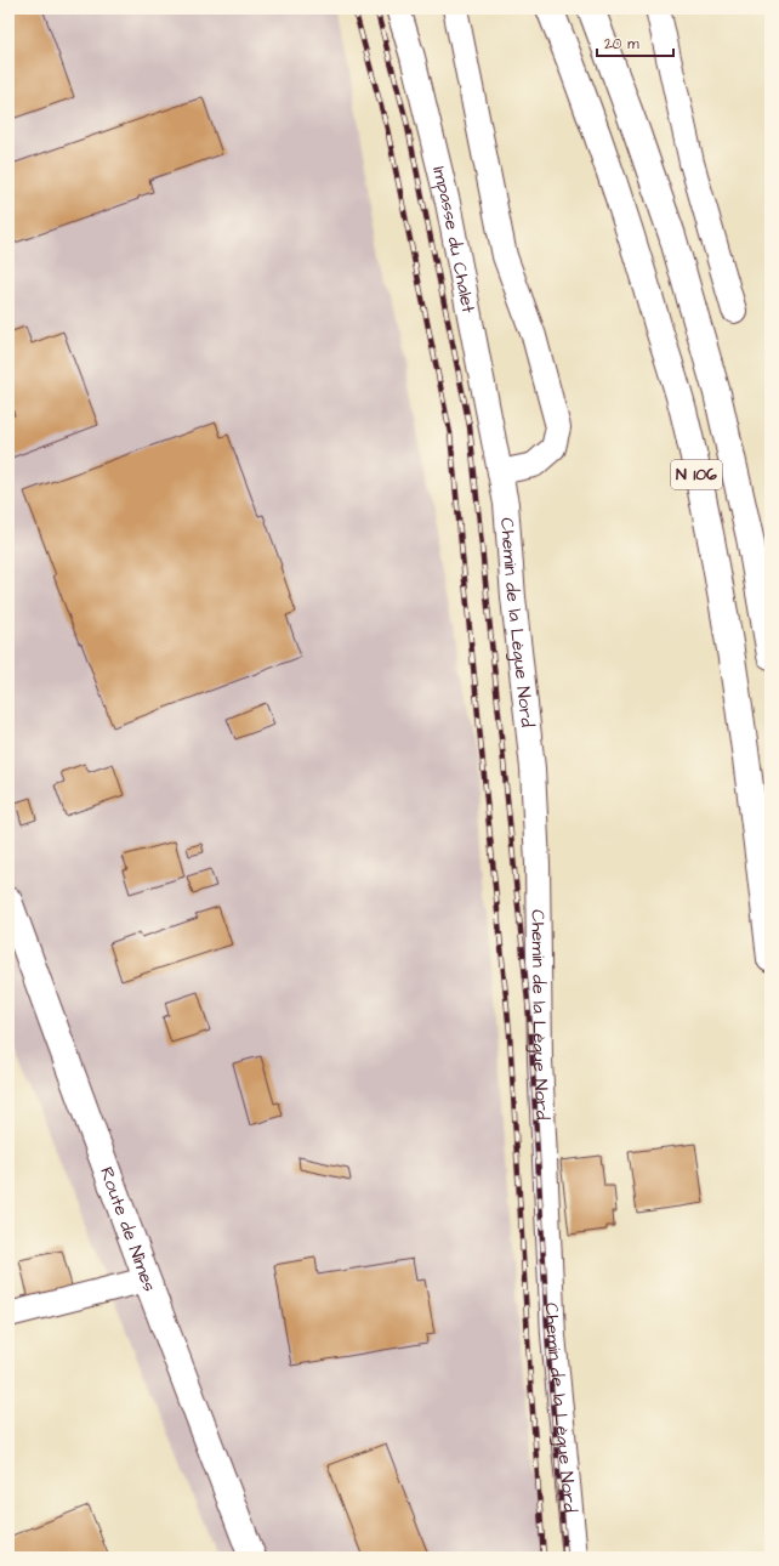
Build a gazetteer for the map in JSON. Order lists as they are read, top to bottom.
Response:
{
  "streets": {
    "main road": ["N 106", "Route de Nîmes"],
    "street": ["Impasse du Chalet", "Chemin de la Lègue Nord"]
  },
  "crossings": [
    ["Impasse du Chalet", "Chemin de la Lègue Nord"]
  ],
  "scale_bar": "20 m"
}
